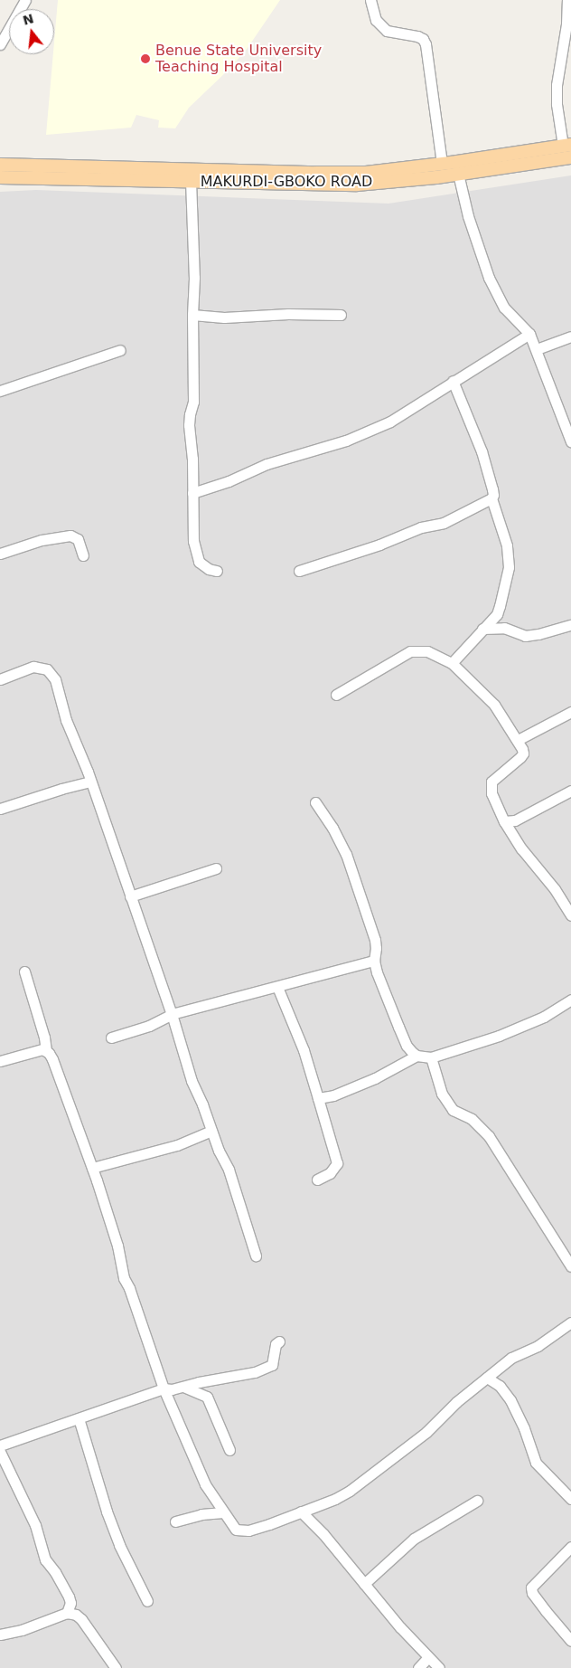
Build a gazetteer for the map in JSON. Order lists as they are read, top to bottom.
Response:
{
  "streets": {
    "main road": ["MAKURDI-GBOKO ROAD"]
  },
  "places": ["Benue State University Teaching Hospital"],
  "north": "top"
}
